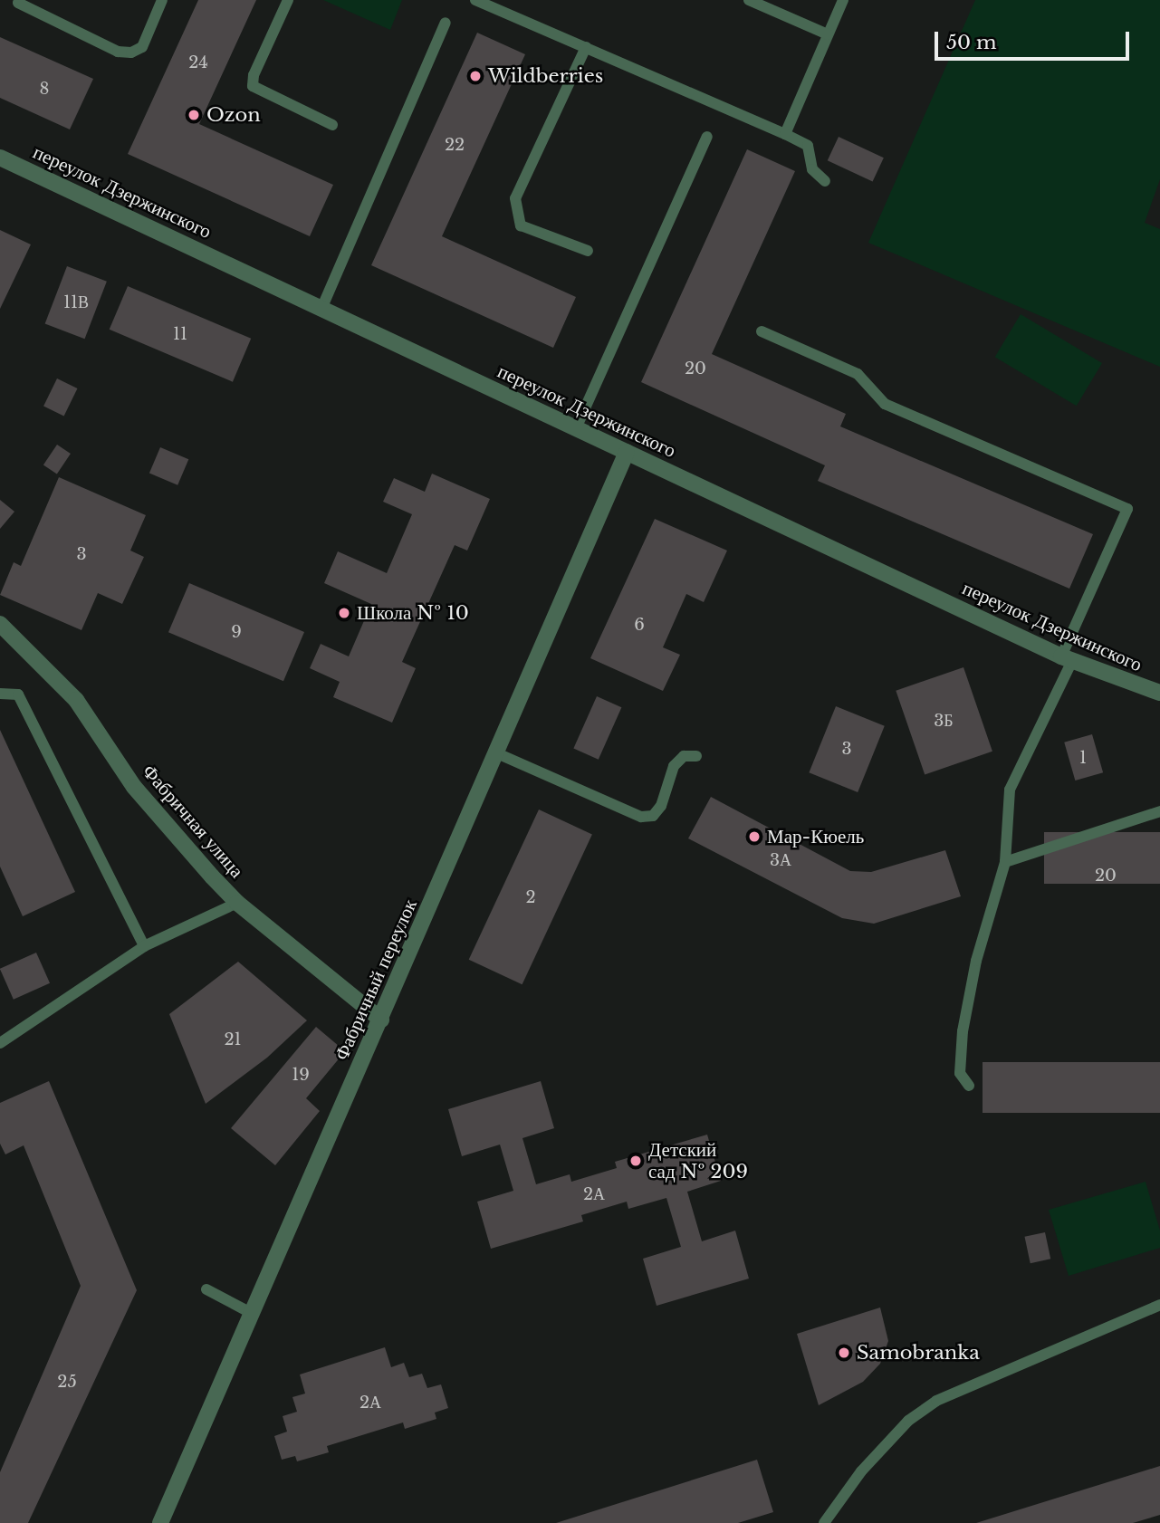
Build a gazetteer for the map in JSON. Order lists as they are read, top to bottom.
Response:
{
  "streets": {
    "street": ["переулок Дзержинского", "Фабричная улица", "Фабричный переулок"]
  },
  "crossings": [
    ["переулок Дзержинского", "Фабричный переулок"],
    ["Фабричная улица", "Фабричный переулок"]
  ],
  "places": [
    "Wildberries",
    "Ozon",
    "Школа № 10",
    "Мар-Кюель",
    "Детский сад № 209",
    "Samobranka"
  ],
  "house_numbers": [
    "24",
    "8",
    "22",
    "11В",
    "11",
    "20",
    "3",
    "6",
    "9",
    "3Б",
    "3",
    "1",
    "3А",
    "20",
    "2",
    "21",
    "19",
    "2А",
    "25",
    "2А"
  ],
  "scale_bar": "50 m"
}
